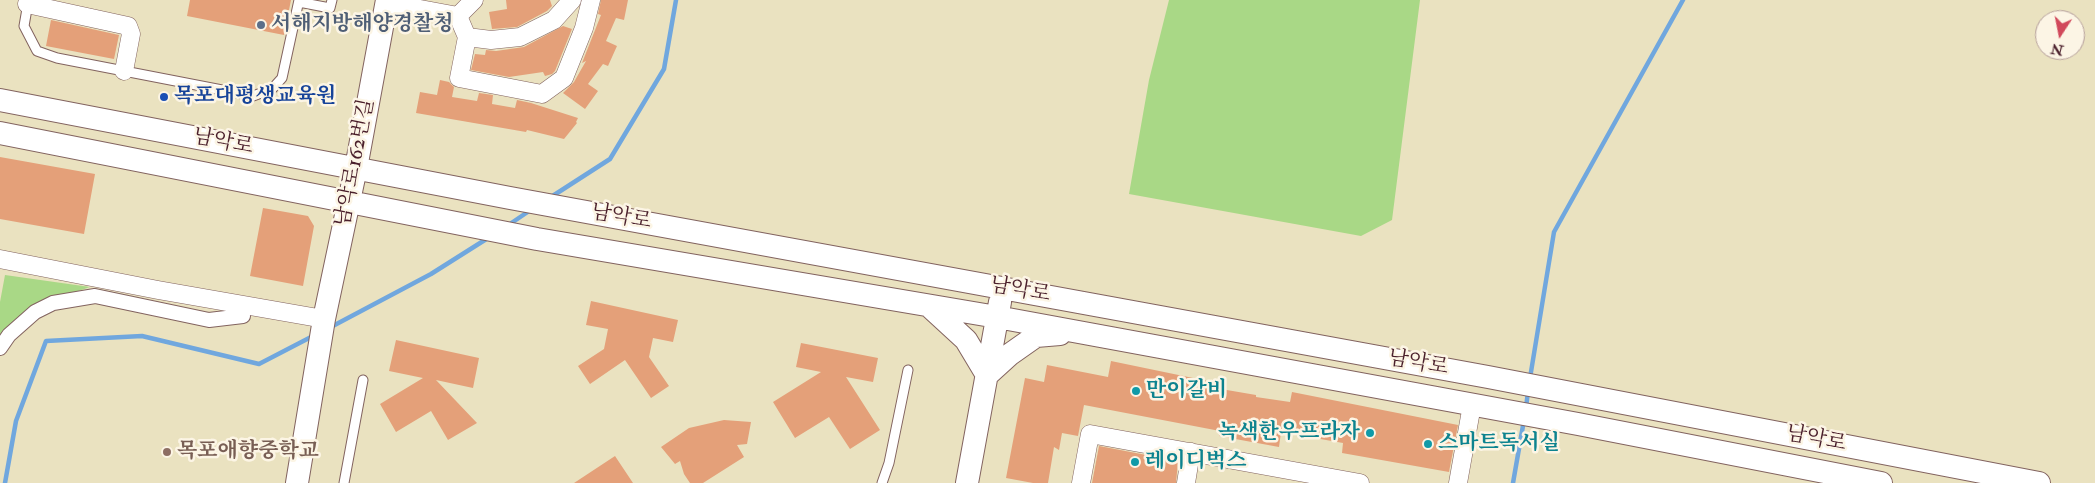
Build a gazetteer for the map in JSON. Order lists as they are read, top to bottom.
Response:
{
  "streets": {
    "street": ["남악로", "남악로162번길"]
  },
  "crossings": [
    ["남악로", "남악로162번길"]
  ],
  "places": [
    "서해지방해양경찰청",
    "목포대평생교육원",
    "만이갈비",
    "녹색한우프라자",
    "스마트독서실",
    "목포애향중학교",
    "레이디벅스"
  ],
  "north": "bottom"
}
